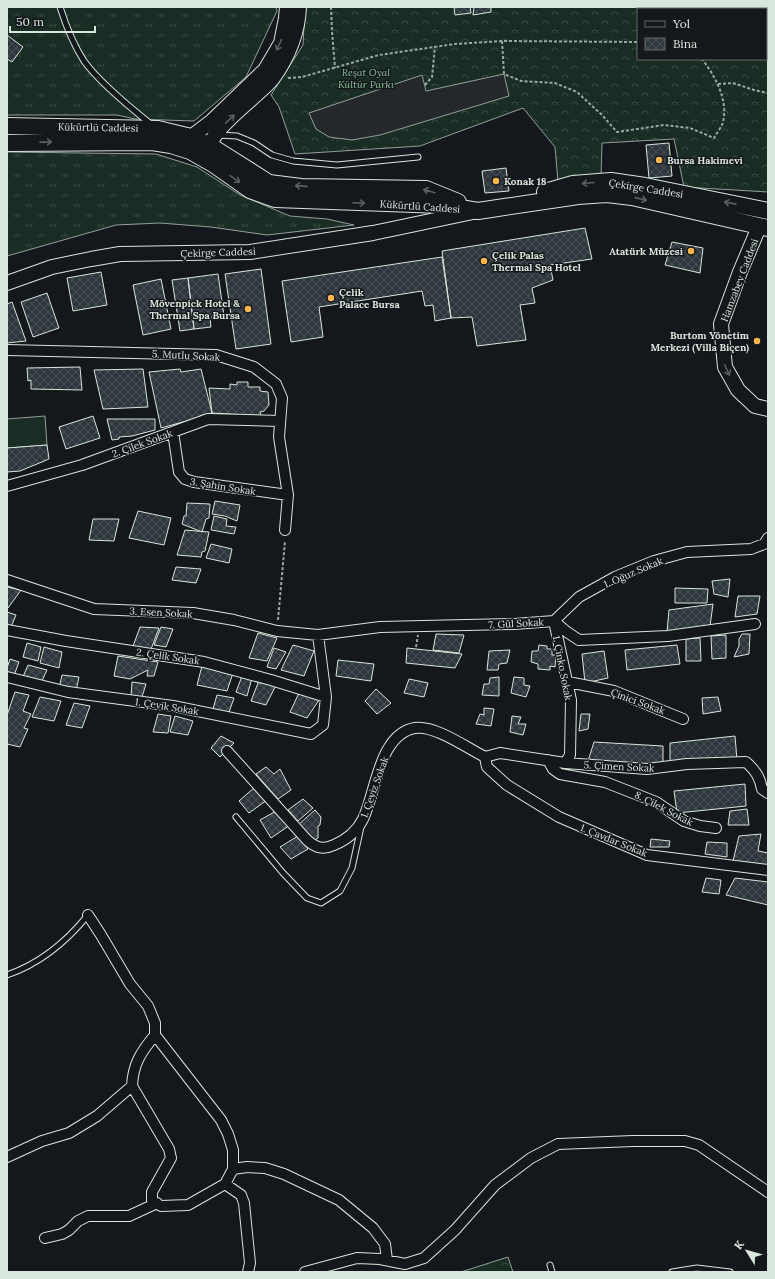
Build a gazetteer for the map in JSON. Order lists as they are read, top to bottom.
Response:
{
  "streets": {
    "main road": ["Kükürtlü Caddesi", "Çekirge Caddesi", "Hamzabey Caddesi"],
    "street": [
      "5. Mutlu Sokak",
      "2. Çilek Sokak",
      "3. Şahin Sokak",
      "1. Oğuz Sokak",
      "3. Esen Sokak",
      "7. Gül Sokak",
      "2. Çelik Sokak",
      "1. Çinko Sokak",
      "Çinici Sokak",
      "1. Çevik Sokak",
      "5. Çimen Sokak",
      "1. Çeyiz Sokak",
      "8. Çilek Sokak",
      "1. Çavdar Sokak"
    ]
  },
  "crossings": [
    ["Kükürtlü Caddesi", "Çekirge Caddesi"],
    ["Çekirge Caddesi", "Hamzabey Caddesi"],
    ["5. Mutlu Sokak", "2. Çilek Sokak"],
    ["5. Mutlu Sokak", "3. Şahin Sokak"],
    ["2. Çilek Sokak", "3. Şahin Sokak"],
    ["1. Oğuz Sokak", "7. Gül Sokak"],
    ["1. Oğuz Sokak", "1. Çinko Sokak"],
    ["3. Esen Sokak", "7. Gül Sokak"],
    ["7. Gül Sokak", "1. Çinko Sokak"],
    ["2. Çelik Sokak", "1. Çevik Sokak"],
    ["1. Çinko Sokak", "Çinici Sokak"],
    ["1. Çinko Sokak", "5. Çimen Sokak"],
    ["5. Çimen Sokak", "1. Çeyiz Sokak"],
    ["5. Çimen Sokak", "8. Çilek Sokak"],
    ["5. Çimen Sokak", "1. Çavdar Sokak"],
    ["1. Çeyiz Sokak", "1. Çavdar Sokak"]
  ],
  "one_way": ["Hamzabey Caddesi"],
  "parks": ["Reşat Oyal Kültür Parkı"],
  "places": [
    "Bursa Hakimevi",
    "Konak 18",
    "Atatürk Müzesi",
    "Çelik Palas Thermal Spa Hotel",
    "Çelik Palace Bursa",
    "Mövenpick Hotel & Thermal Spa Bursa",
    "Burtom Yönetim Merkezi (Villa Biçen)"
  ],
  "legend": ["Yol", "Bina"],
  "scale_bar": "50 m",
  "north": "top left"
}
